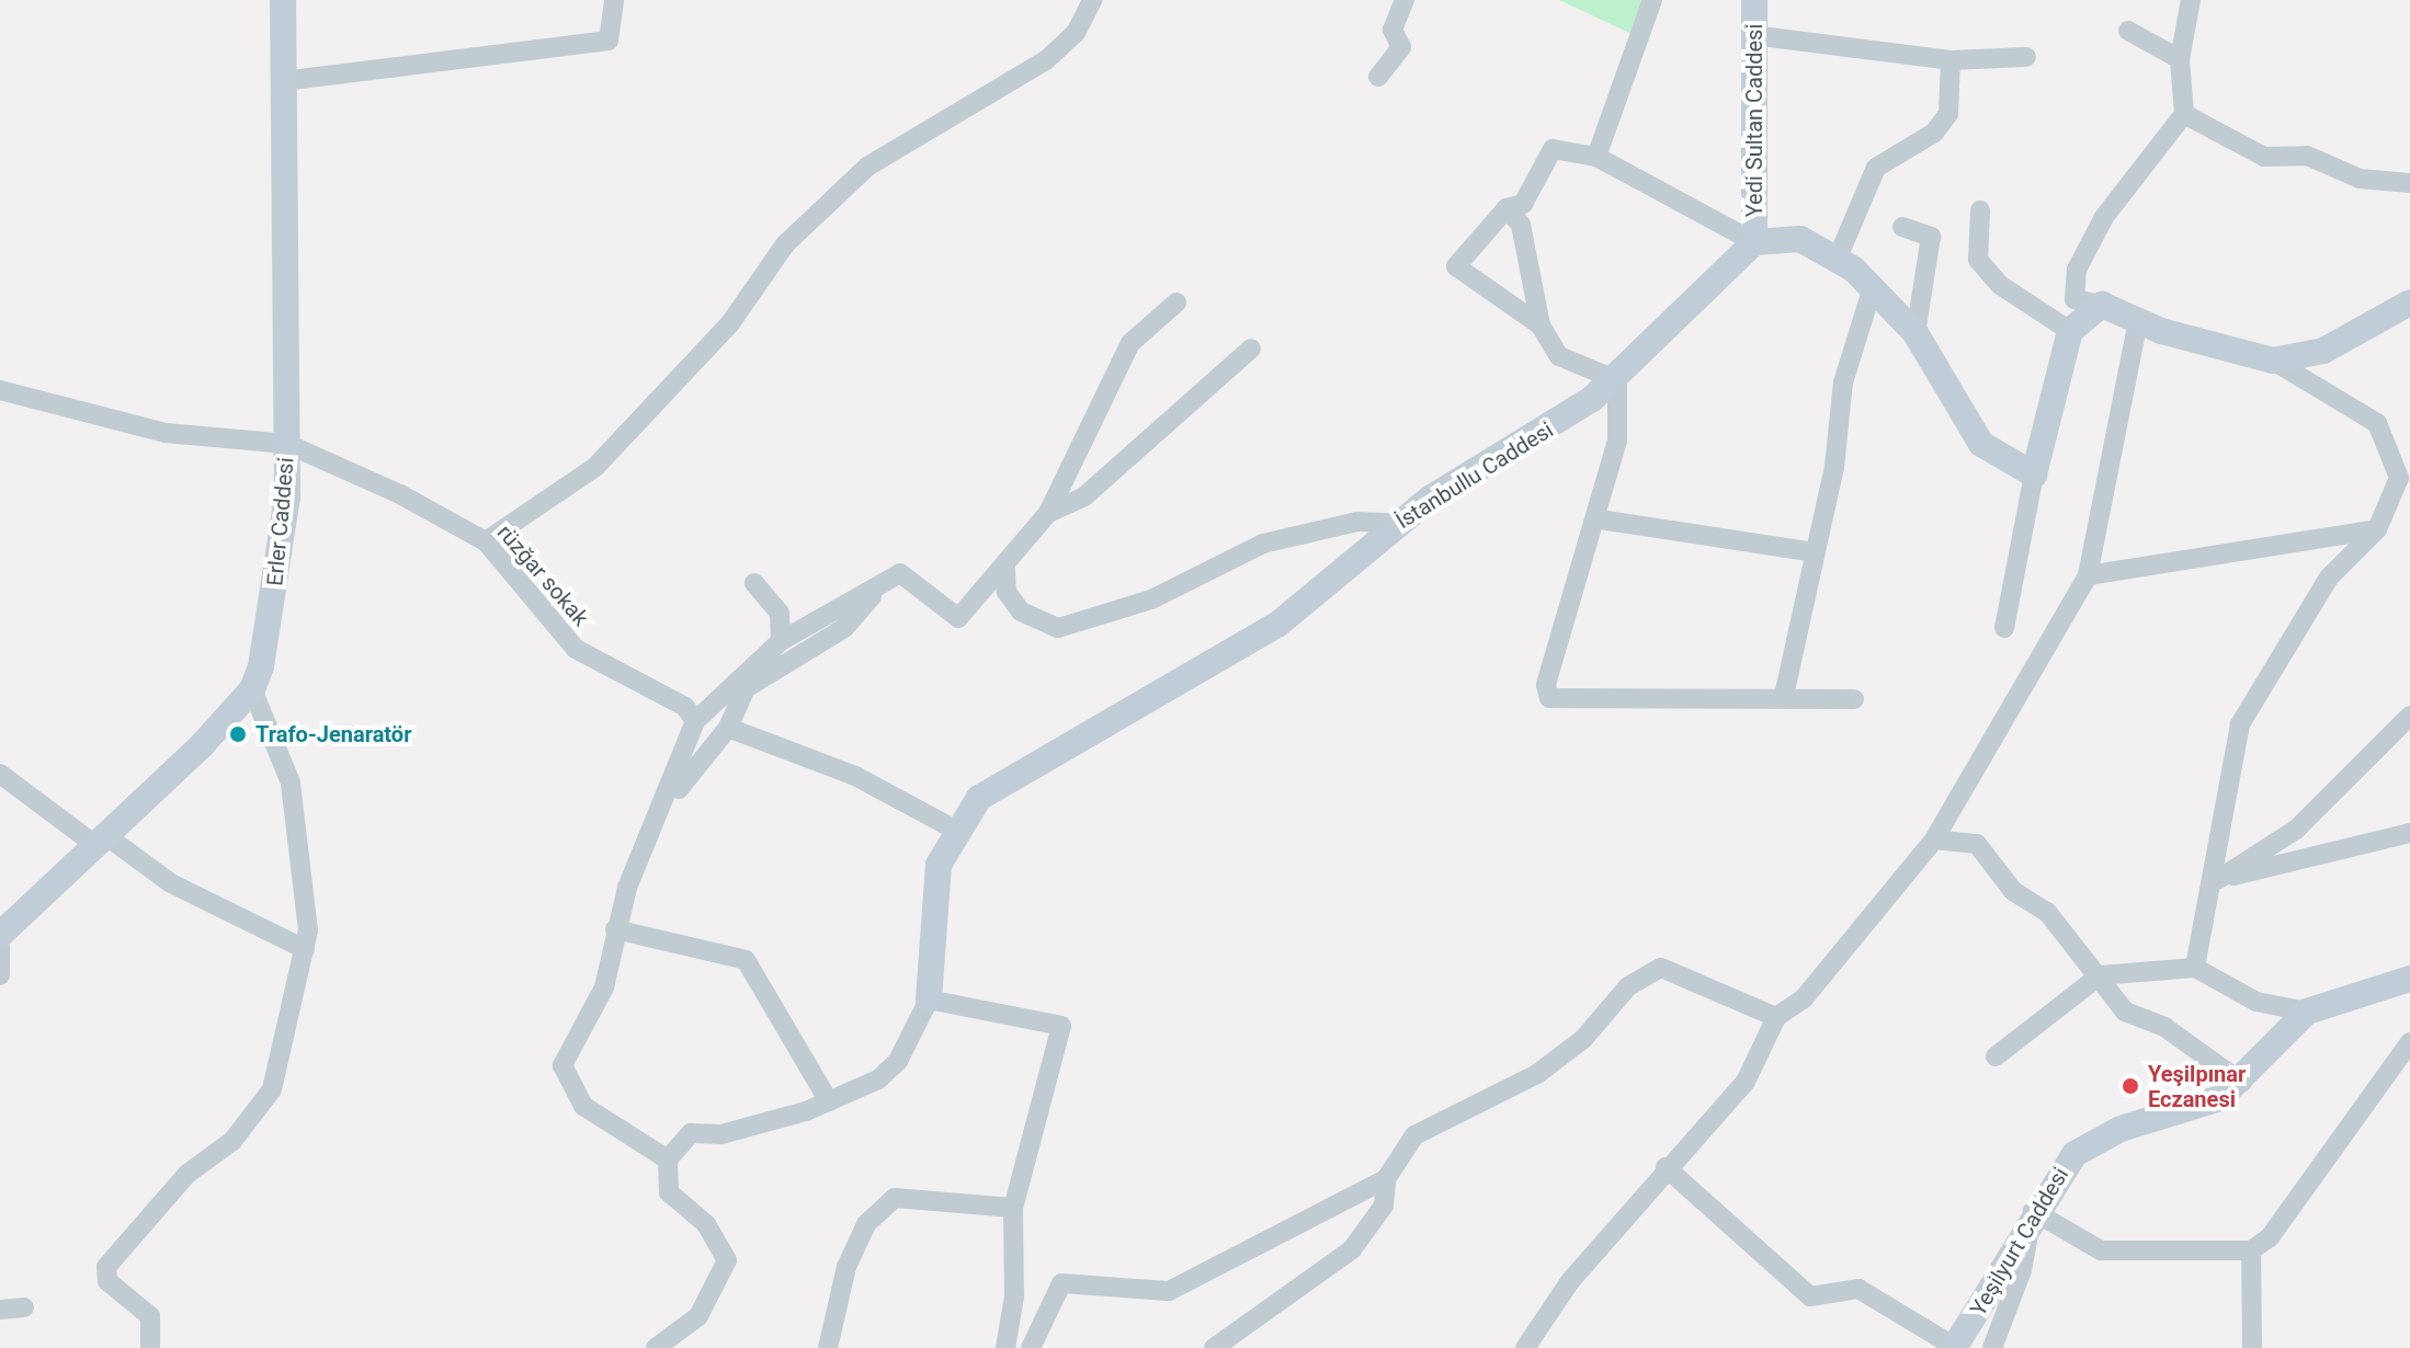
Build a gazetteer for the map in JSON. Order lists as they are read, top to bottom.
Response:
{
  "streets": {
    "street": [
      "Yedi Sultan Caddesi",
      "İstanbullu Caddesi",
      "Erler Caddesi",
      "rüzğar sokak",
      "Yeşilyurt Caddesi"
    ]
  },
  "crossings": [
    ["Yedi Sultan Caddesi", "İstanbullu Caddesi"],
    ["Erler Caddesi", "rüzğar sokak"]
  ],
  "places": ["Trafo-Jenaratör", "Yeşilpınar Eczanesi"]
}
